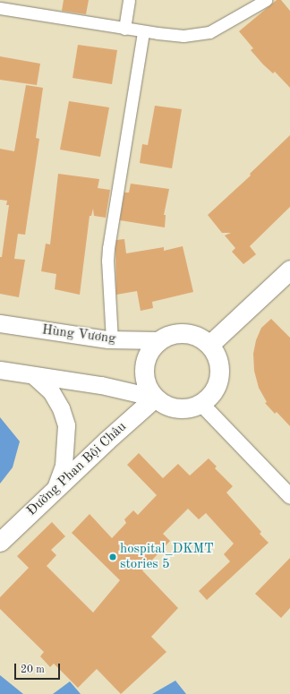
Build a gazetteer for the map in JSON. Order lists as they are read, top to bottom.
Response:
{
  "streets": {
    "main road": ["Hùng Vương", "Đường Phan Bội Châu"]
  },
  "crossings": [
    ["Hùng Vương", "Đường Phan Bội Châu"]
  ],
  "places": ["hospital_DKMT stories 5"],
  "scale_bar": "20 m"
}
